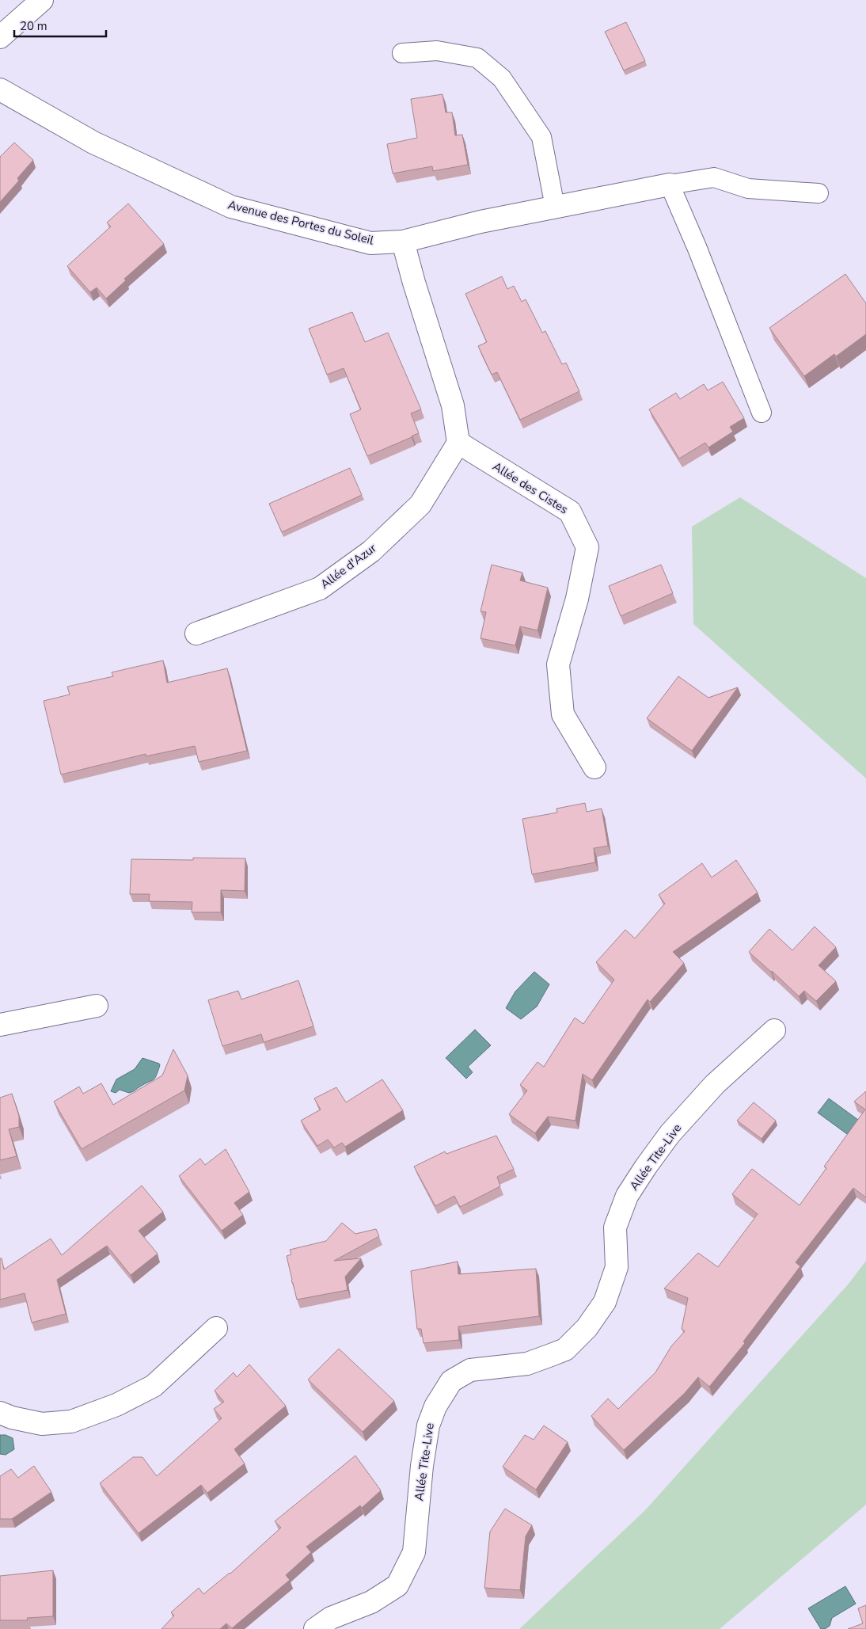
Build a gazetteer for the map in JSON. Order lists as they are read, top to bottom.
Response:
{
  "streets": {
    "street": [
      "Avenue des Portes du Soleil",
      "Allée des Cistes",
      "Allée d'Azur",
      "Allée Tite-Live"
    ]
  },
  "crossings": [
    ["Allée des Cistes", "Allée d'Azur"]
  ],
  "scale_bar": "20 m"
}
